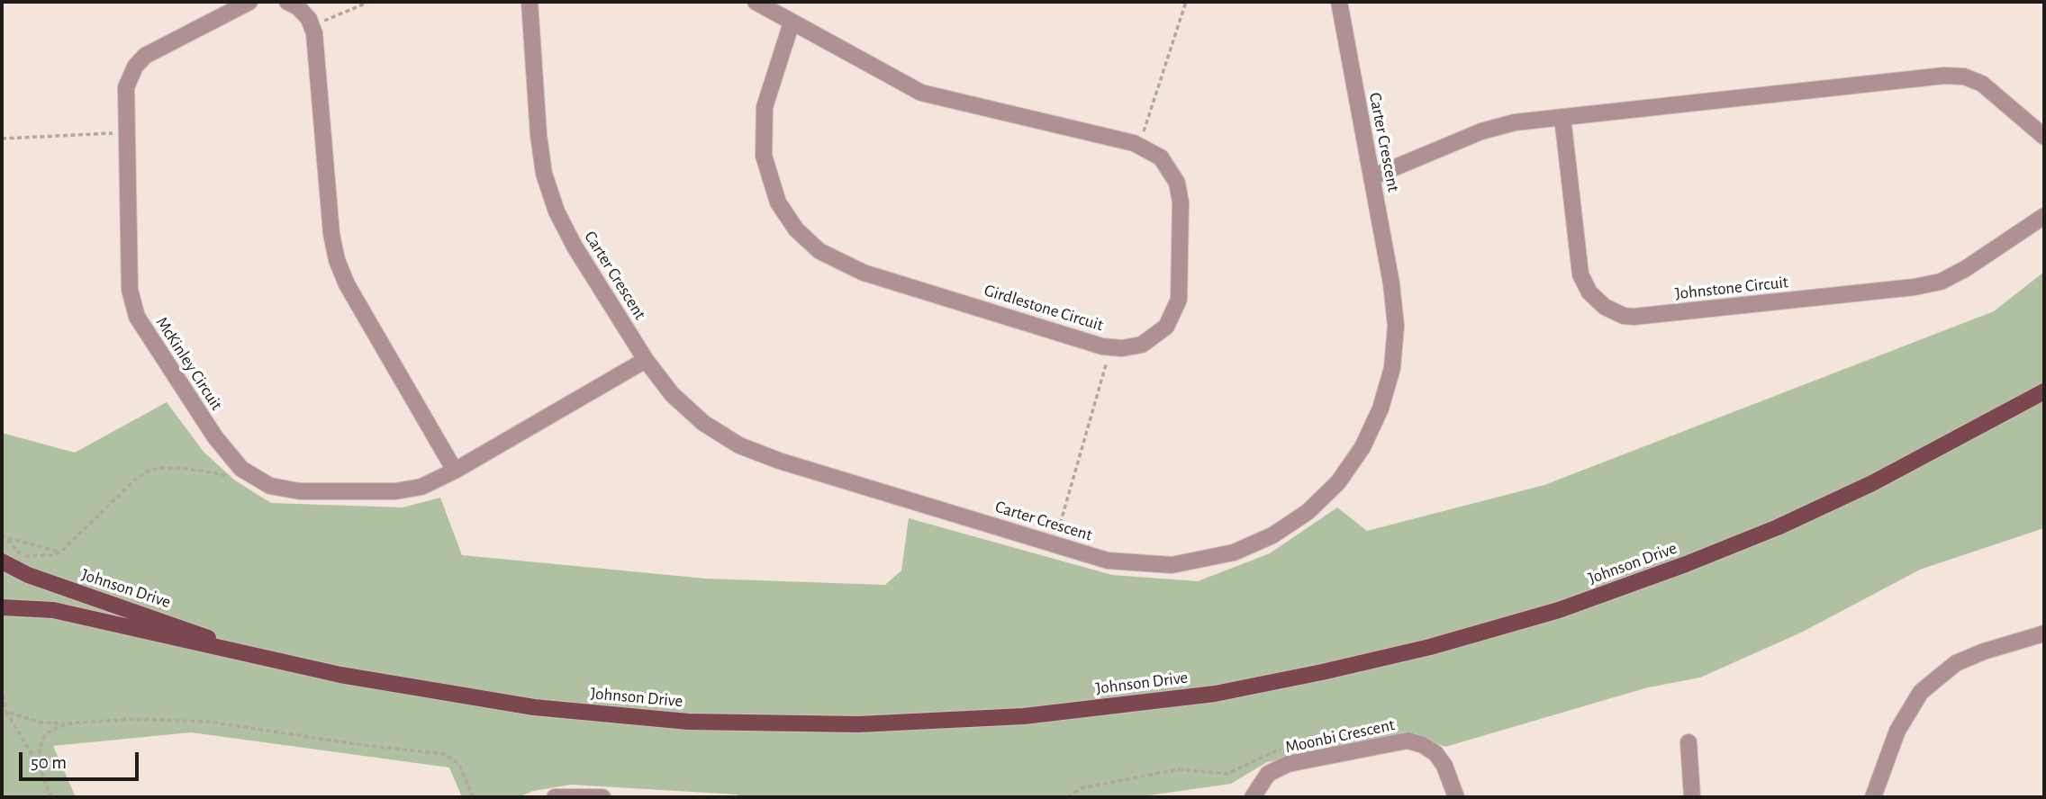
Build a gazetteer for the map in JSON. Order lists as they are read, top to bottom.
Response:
{
  "streets": {
    "main road": ["Johnson Drive"],
    "street": [
      "Carter Crescent",
      "Johnstone Circuit",
      "Girdlestone Circuit",
      "McKinley Circuit",
      "Moonbi Crescent"
    ]
  },
  "crossings": [
    ["Carter Crescent", "McKinley Circuit"]
  ],
  "scale_bar": "50 m"
}
